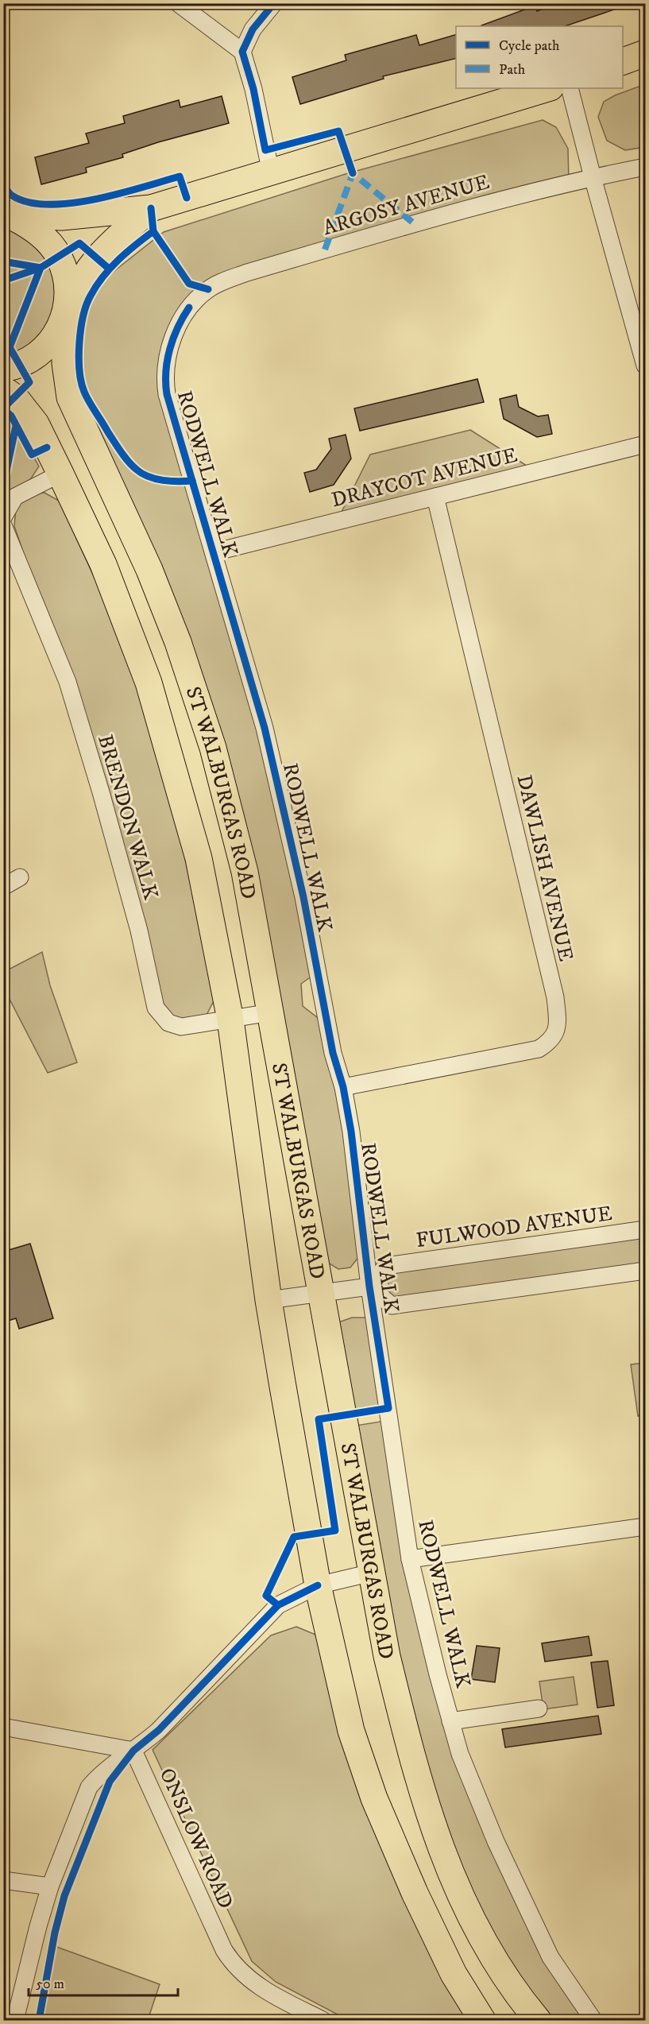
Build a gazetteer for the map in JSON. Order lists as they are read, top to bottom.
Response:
{
  "streets": {
    "main road": ["ST WALBURGAS ROAD"],
    "street": [
      "ARGOSY AVENUE",
      "RODWELL WALK",
      "DRAYCOT AVENUE",
      "BRENDON WALK",
      "DAWLISH AVENUE",
      "FULWOOD AVENUE",
      "ONSLOW ROAD"
    ]
  },
  "crossings": [
    ["ARGOSY AVENUE", "RODWELL WALK"],
    ["RODWELL WALK", "DRAYCOT AVENUE"],
    ["RODWELL WALK", "DAWLISH AVENUE"],
    ["RODWELL WALK", "FULWOOD AVENUE"],
    ["DRAYCOT AVENUE", "DAWLISH AVENUE"],
    ["ST WALBURGAS ROAD", "BRENDON WALK"]
  ],
  "legend": ["Cycle path", "Path"],
  "scale_bar": "50 m"
}
